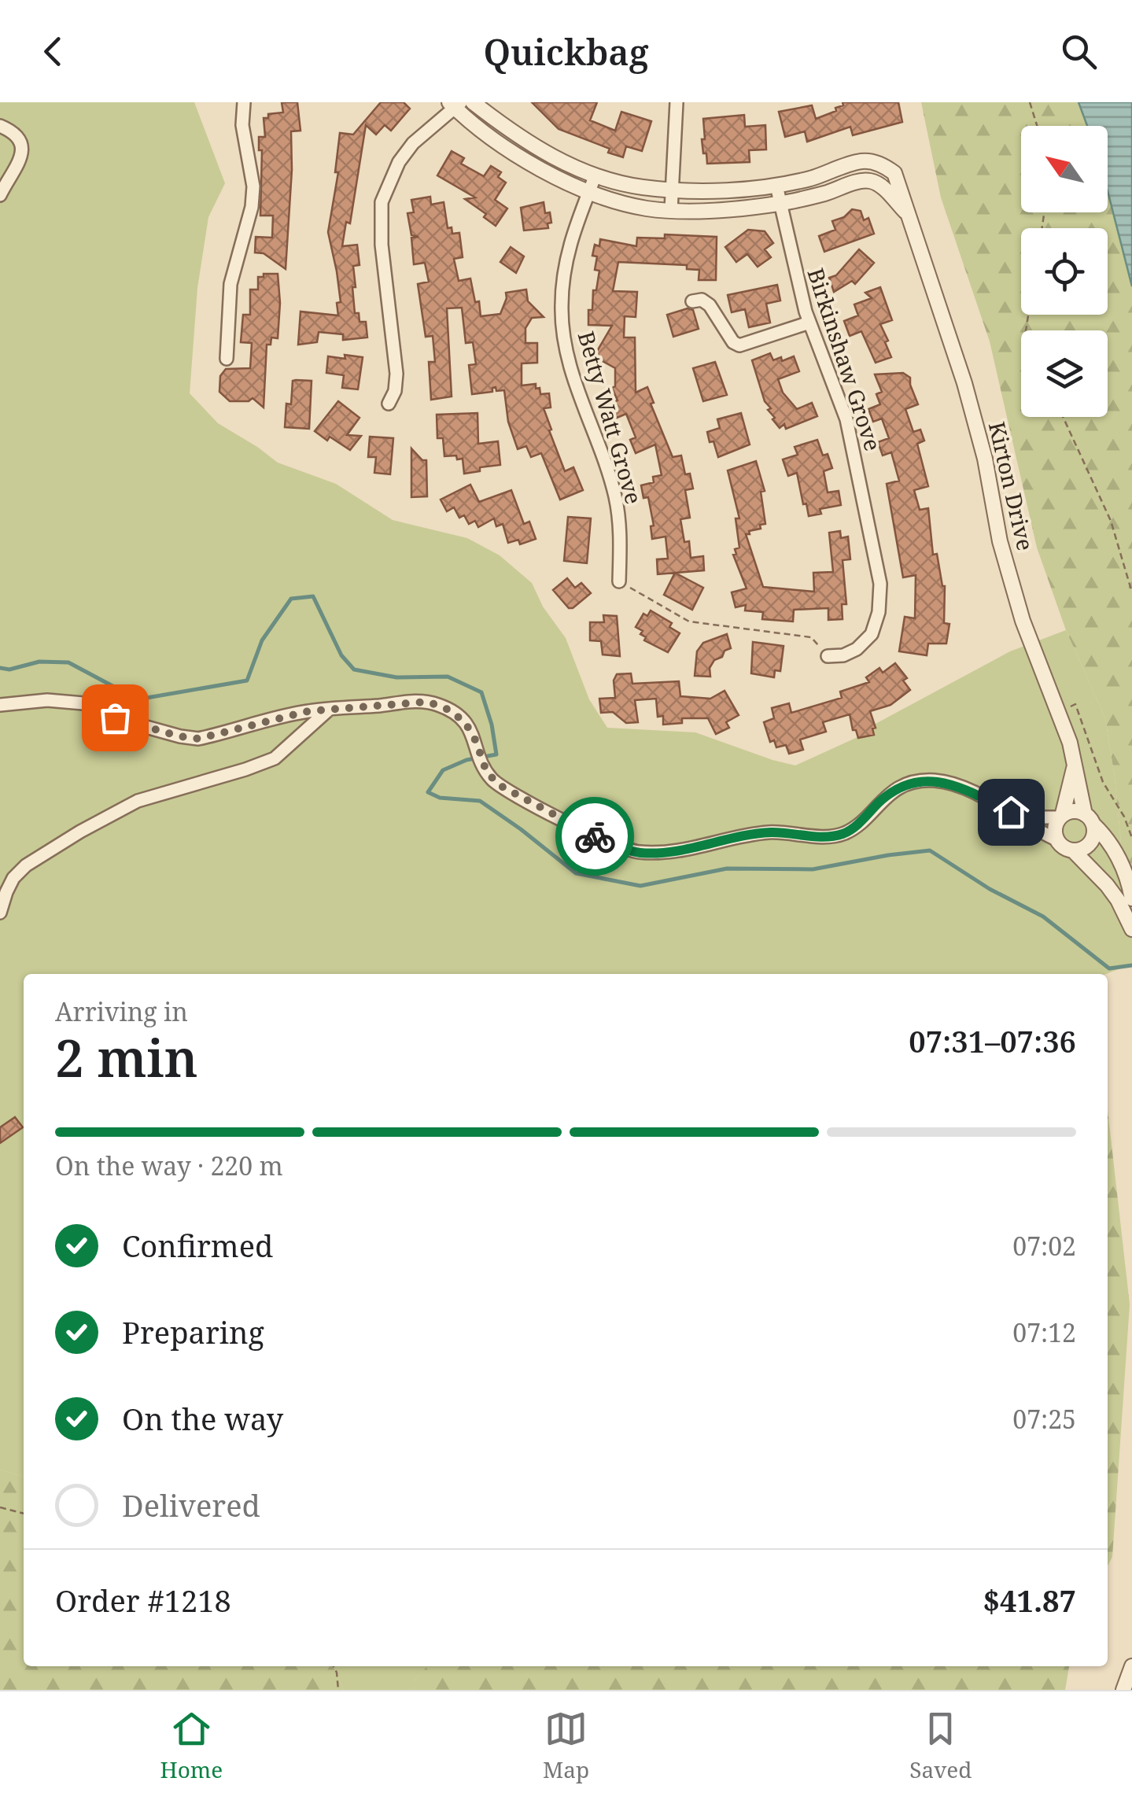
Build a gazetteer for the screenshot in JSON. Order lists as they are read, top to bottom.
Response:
{
  "streets": {
    "street": ["Birkinshaw Grove", "Betty Watt Grove", "Kirton Drive"]
  },
  "crossings": [
    ["Birkinshaw Grove", "Kirton Drive"],
    ["Betty Watt Grove", "Kirton Drive"]
  ],
  "north": "top left",
  "page": {
    "header": "Quickbag",
    "heading": ["2 min", "Arriving in", "07:31–07:36"],
    "panel": ["Order #1218", "$41.87"],
    "bar": "On the way · 220 m",
    "list": [
      ["Confirmed", "07:02"],
      ["Preparing", "07:12"],
      ["On the way", "07:25"],
      "Delivered"
    ],
    "tabs": ["Home", "Map", "Saved"]
  }
}
